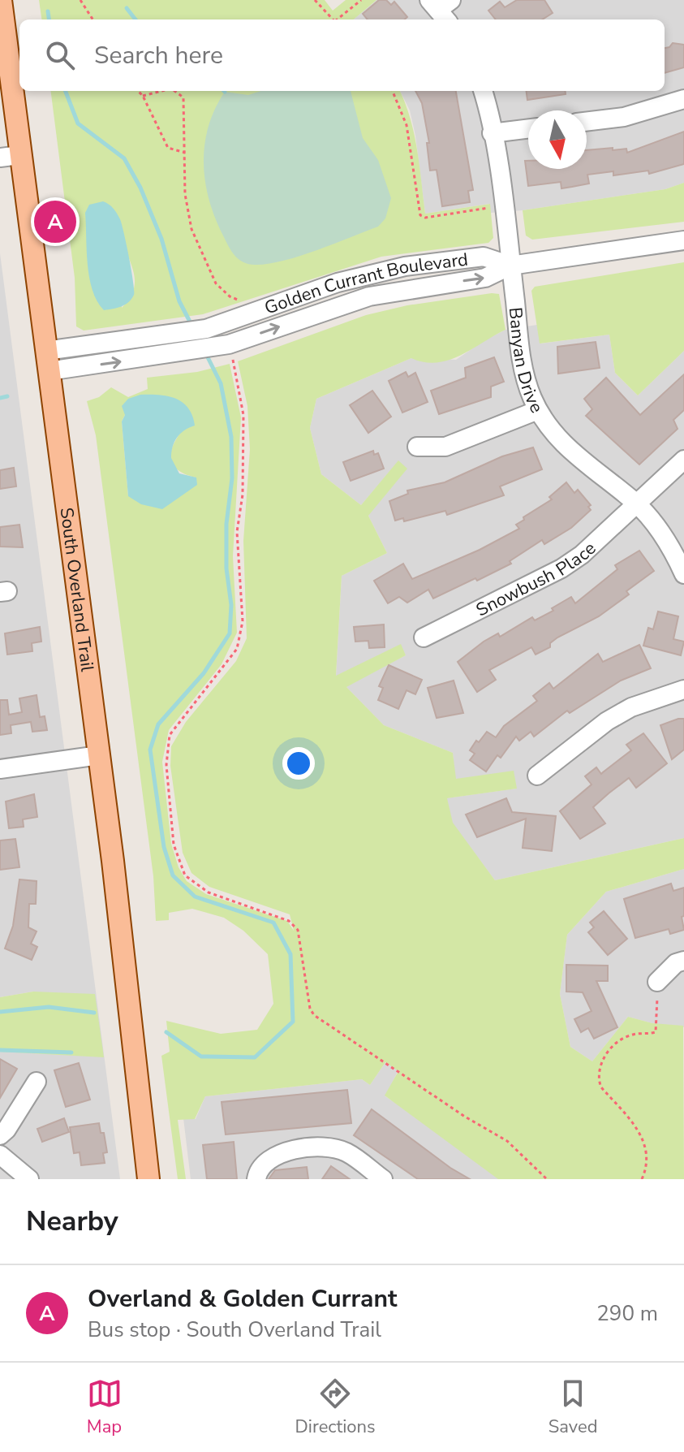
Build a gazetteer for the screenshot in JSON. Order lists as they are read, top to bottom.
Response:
{
  "streets": {
    "main road": ["South Overland Trail"],
    "street": ["Golden Currant Boulevard", "Banyan Drive", "Snowbush Place"]
  },
  "crossings": [
    ["Golden Currant Boulevard", "Banyan Drive"],
    ["Golden Currant Boulevard", "South Overland Trail"],
    ["Banyan Drive", "Snowbush Place"]
  ],
  "north": "bottom",
  "page": {
    "search": "Search here",
    "pins": "A",
    "heading": "Nearby",
    "list": [
      {
        "mark": "A",
        "name": "Overland & Golden Currant",
        "note": "Bus stop · South Overland Trail",
        "value": "290 m"
      }
    ],
    "nav": ["Map", "Directions", "Saved"]
  }
}
